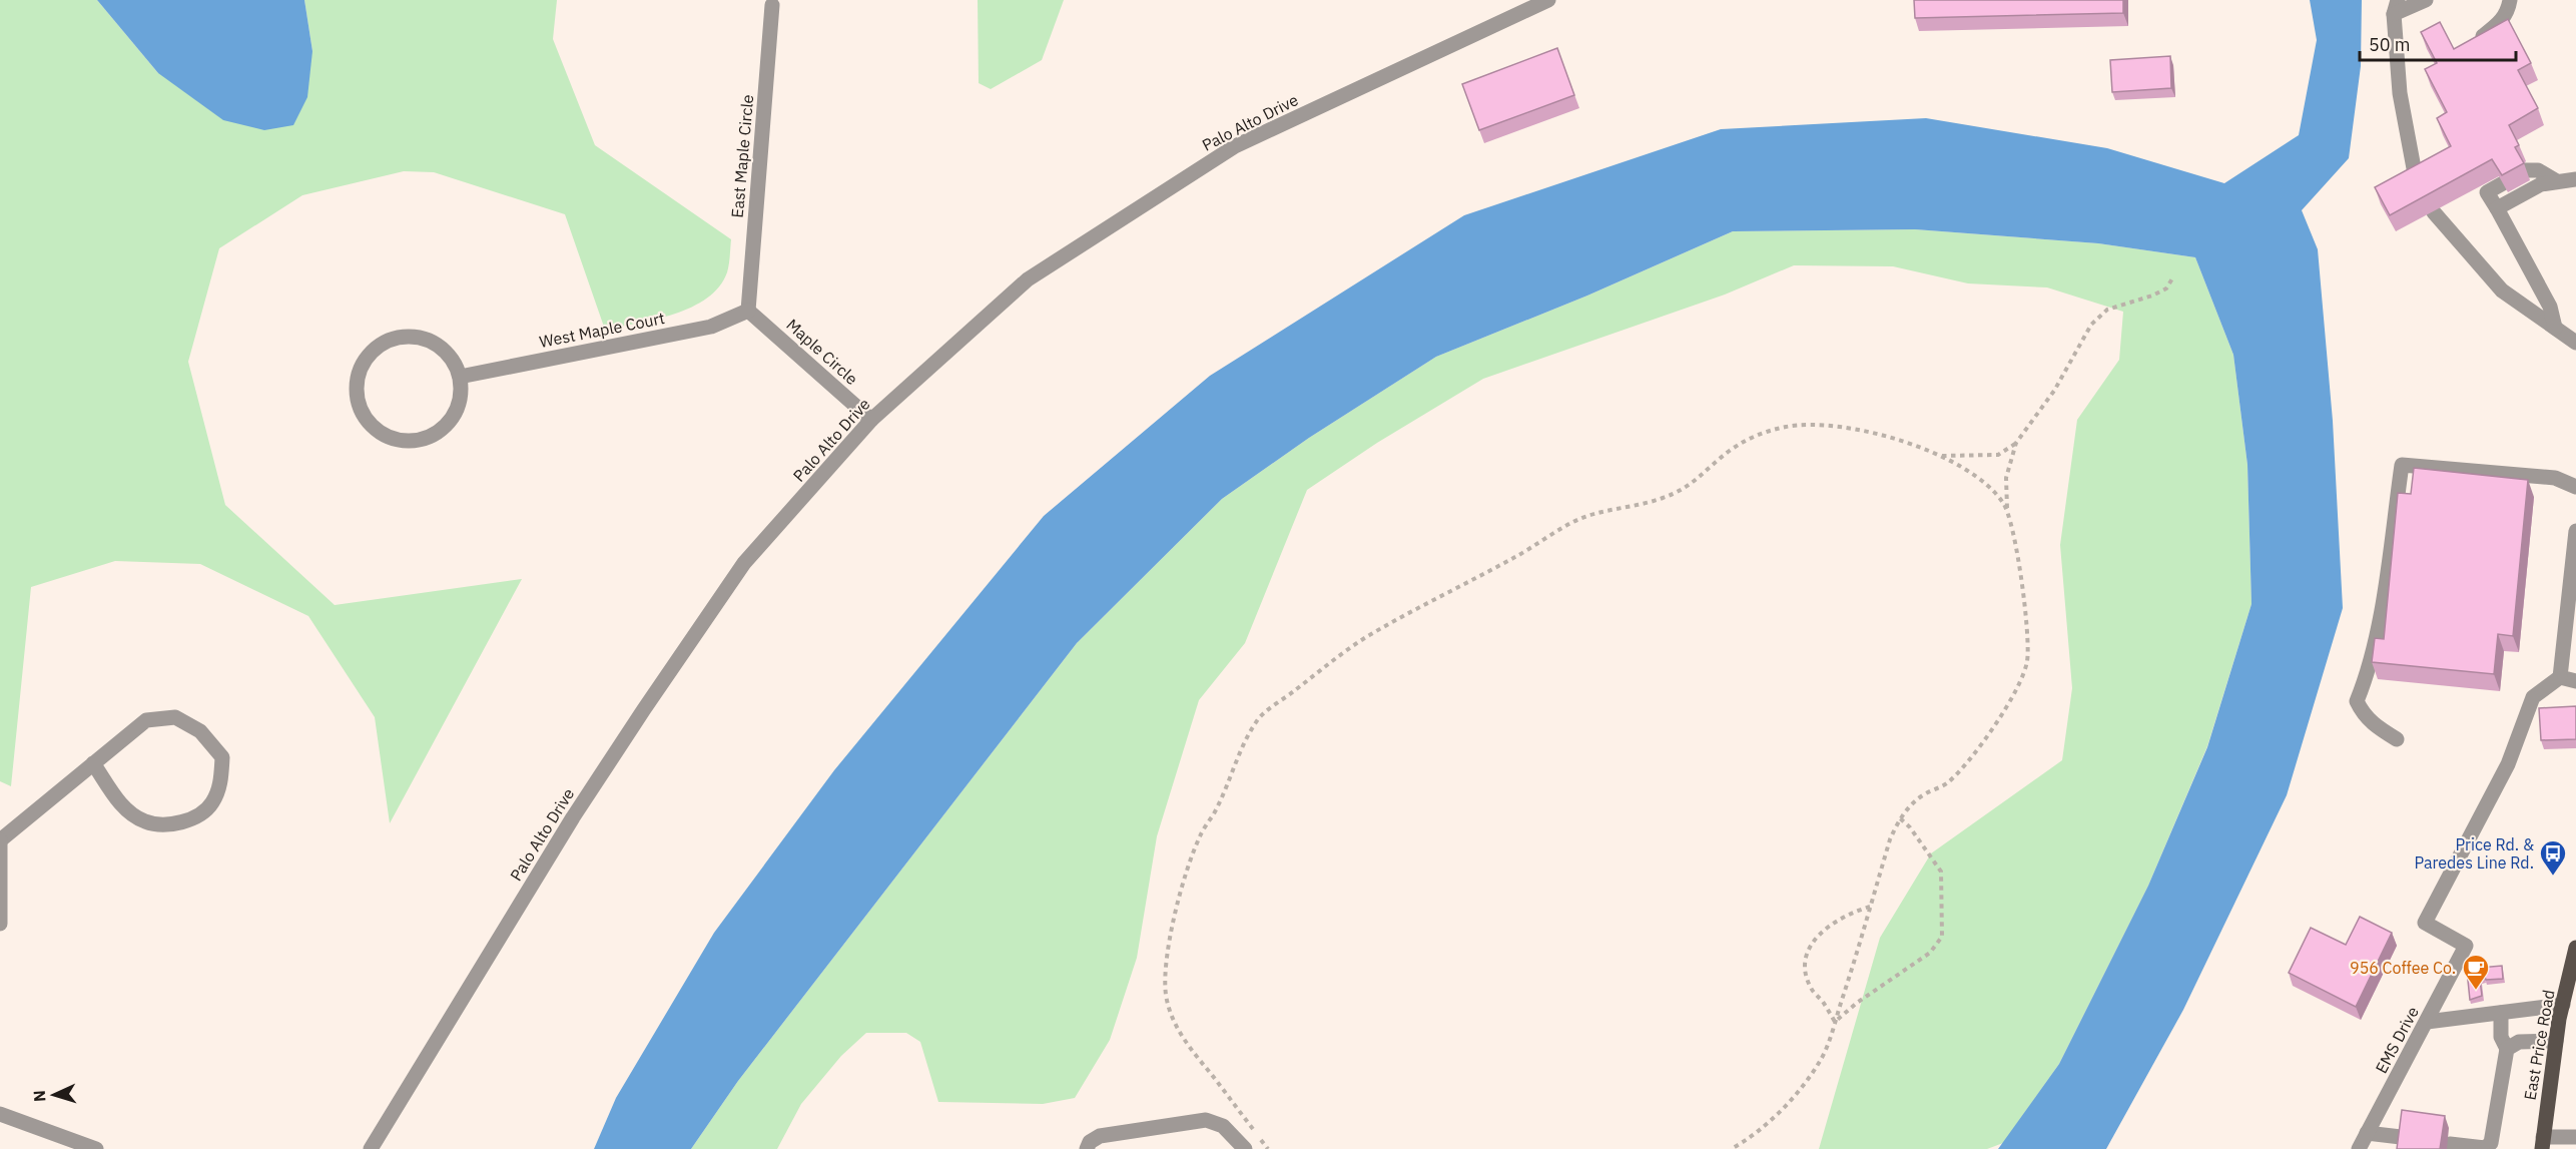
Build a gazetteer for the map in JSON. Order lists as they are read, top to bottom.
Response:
{
  "streets": {
    "main road": ["East Price Road"],
    "street": [
      "Palo Alto Drive",
      "East Maple Circle",
      "West Maple Court",
      "Maple Circle",
      "EMS Drive"
    ]
  },
  "crossings": [
    ["Palo Alto Drive", "Maple Circle"],
    ["East Maple Circle", "West Maple Court"],
    ["East Maple Circle", "Maple Circle"],
    ["West Maple Court", "Maple Circle"]
  ],
  "places": {
    "bus stop": ["Price Rd. & Paredes Line Rd."],
    "cafe": ["956 Coffee Co."]
  },
  "scale_bar": "50 m",
  "north": "left"
}
